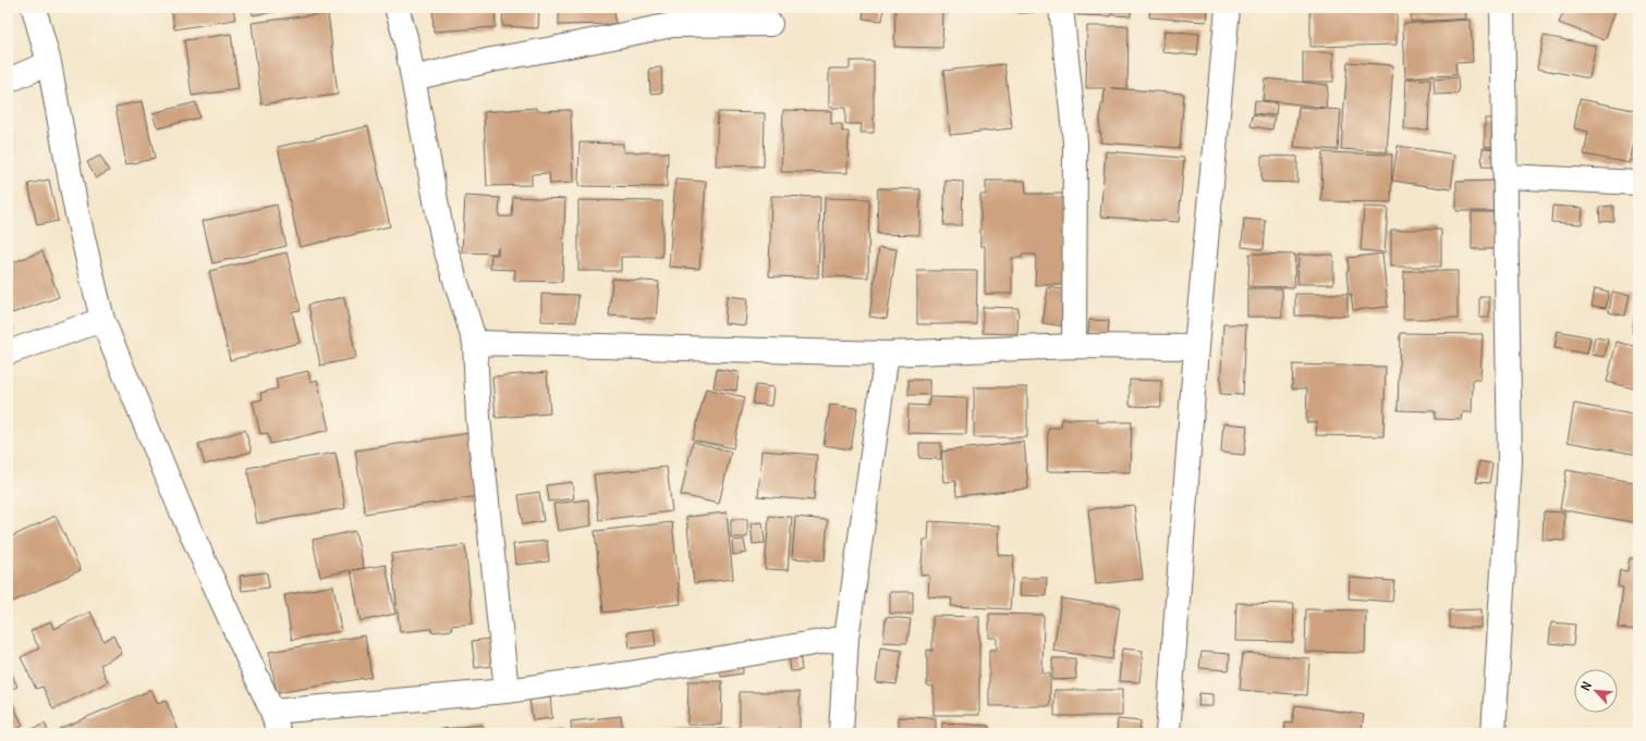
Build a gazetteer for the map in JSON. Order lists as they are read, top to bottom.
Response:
{
  "north": "top left"
}
